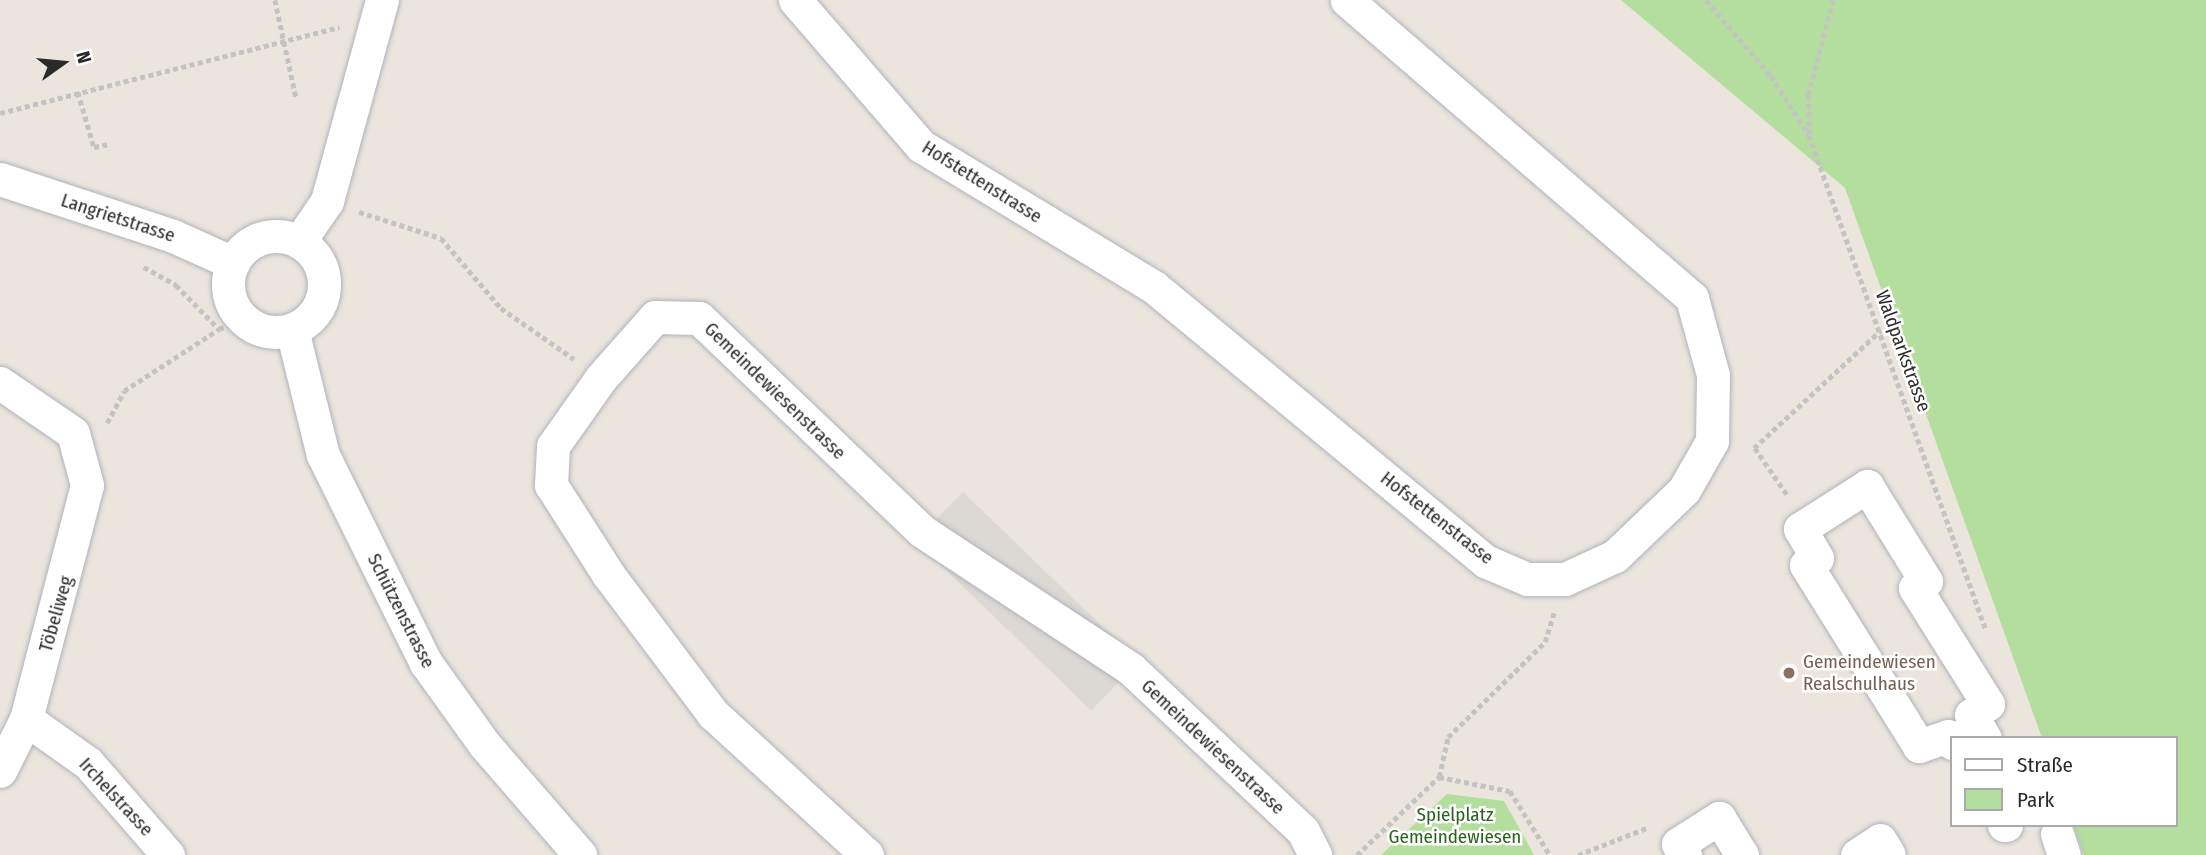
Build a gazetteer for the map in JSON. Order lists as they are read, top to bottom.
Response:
{
  "streets": {
    "street": [
      "Hofstettenstrasse",
      "Langrietstrasse",
      "Gemeindewiesenstrasse",
      "Schützenstrasse",
      "Töbeliweg",
      "Irchelstrasse"
    ],
    "path": ["Waldparkstrasse"]
  },
  "crossings": [
    ["Langrietstrasse", "Schützenstrasse"],
    ["Töbeliweg", "Irchelstrasse"]
  ],
  "parks": ["Spielplatz Gemeindewiesen"],
  "places": ["Gemeindewiesen Realschulhaus"],
  "legend": ["Straße", "Park"],
  "north": "right"
}
